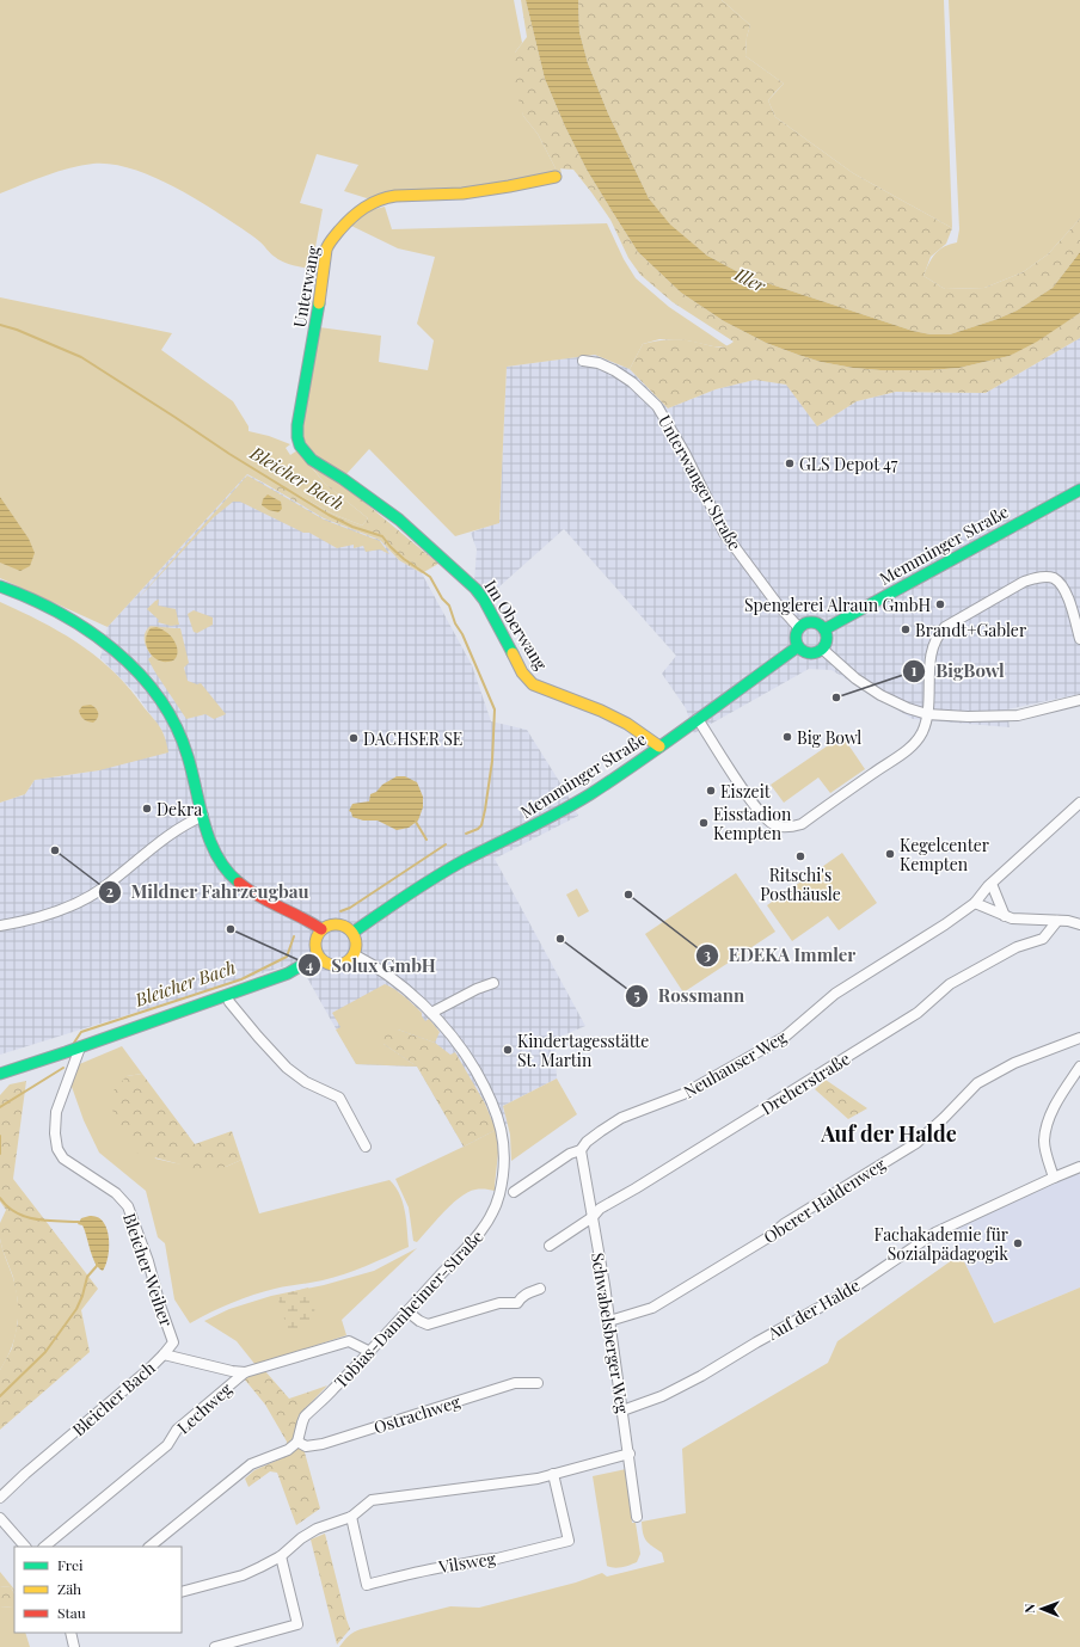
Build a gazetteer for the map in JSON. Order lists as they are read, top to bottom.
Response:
{
  "streets": {
    "street": [
      "Unterwang",
      "Unterwanger Straße",
      "Memminger Straße",
      "Im Oberwang",
      "Neuhauser Weg",
      "Dreherstraße",
      "Oberer Haldenweg",
      "Bleicher Weiher",
      "Tobias-Dannheimer-Straße",
      "Auf der Halde",
      "Schwabelsberger Weg",
      "Bleicher Bach",
      "Lechweg",
      "Ostrachweg",
      "Vilsweg"
    ]
  },
  "crossings": [
    ["Unterwang", "Im Oberwang"],
    ["Unterwanger Straße", "Memminger Straße"],
    ["Memminger Straße", "Im Oberwang"],
    ["Memminger Straße", "Tobias-Dannheimer-Straße"],
    ["Neuhauser Weg", "Schwabelsberger Weg"],
    ["Dreherstraße", "Schwabelsberger Weg"],
    ["Oberer Haldenweg", "Schwabelsberger Weg"],
    ["Bleicher Weiher", "Bleicher Bach"],
    ["Tobias-Dannheimer-Straße", "Lechweg"],
    ["Tobias-Dannheimer-Straße", "Ostrachweg"],
    ["Auf der Halde", "Schwabelsberger Weg"],
    ["Bleicher Bach", "Lechweg"]
  ],
  "districts": ["Auf der Halde"],
  "water": ["Iller", "Bleicher Bach"],
  "places": [
    "GLS Depot 47",
    "Spenglerei Alraun GmbH",
    "Brandt+Gabler",
    "BigBowl",
    "Big Bowl",
    "DACHSER SE",
    "Eiszeit",
    "Dekra",
    "Eisstadion Kempten",
    "Mildner Fahrzeugbau",
    "Kegelcenter Kempten",
    "Ritschi's Posthäusle",
    "EDEKA Immler",
    "Solux GmbH",
    "Rossmann",
    "Kindertagesstätte St. Martin",
    "Fachakademie für Sozialpädagogik"
  ],
  "legend": ["Frei", "Zäh", "Stau"],
  "north": "left"
}
